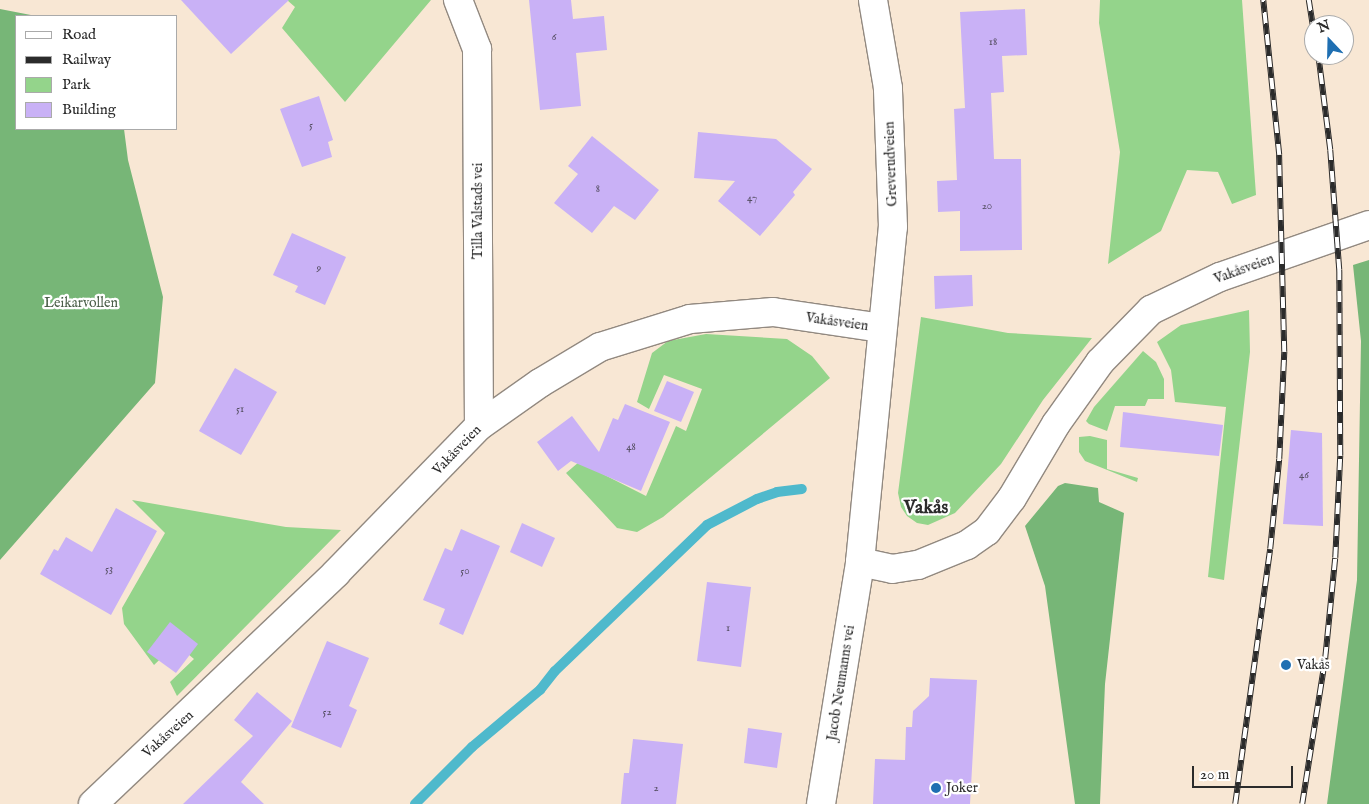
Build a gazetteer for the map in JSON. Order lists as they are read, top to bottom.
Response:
{
  "streets": {
    "street": [
      "Greverudveien",
      "Tilla Valstads vei",
      "Vakåsveien",
      "Jacob Neumanns vei"
    ]
  },
  "crossings": [
    ["Greverudveien", "Vakåsveien"],
    ["Tilla Valstads vei", "Vakåsveien"],
    ["Vakåsveien", "Jacob Neumanns vei"]
  ],
  "districts": ["Vakås"],
  "parks": ["Leikarvollen"],
  "places": ["Vakås", "Joker"],
  "house_numbers": [
    "6",
    "18",
    "5",
    "8",
    "47",
    "20",
    "9",
    "51",
    "48",
    "46",
    "53",
    "50",
    "1",
    "52",
    "2"
  ],
  "legend": [
    "Road",
    "Railway",
    "Park",
    "Building"
  ],
  "scale_bar": "20 m",
  "north": "top"
}
